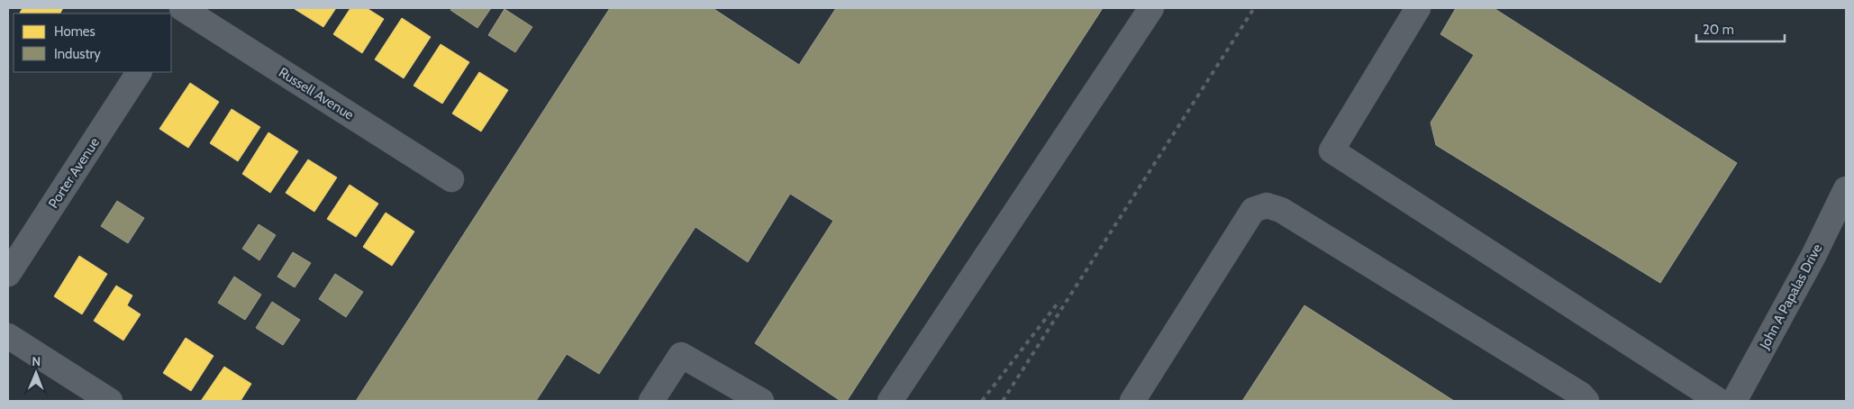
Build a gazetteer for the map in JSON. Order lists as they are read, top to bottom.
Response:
{
  "streets": {
    "street": ["Russell Avenue", "Porter Avenue", "John A Papalas Drive"]
  },
  "legend": ["Homes", "Industry"],
  "scale_bar": "20 m",
  "north": "top"
}
